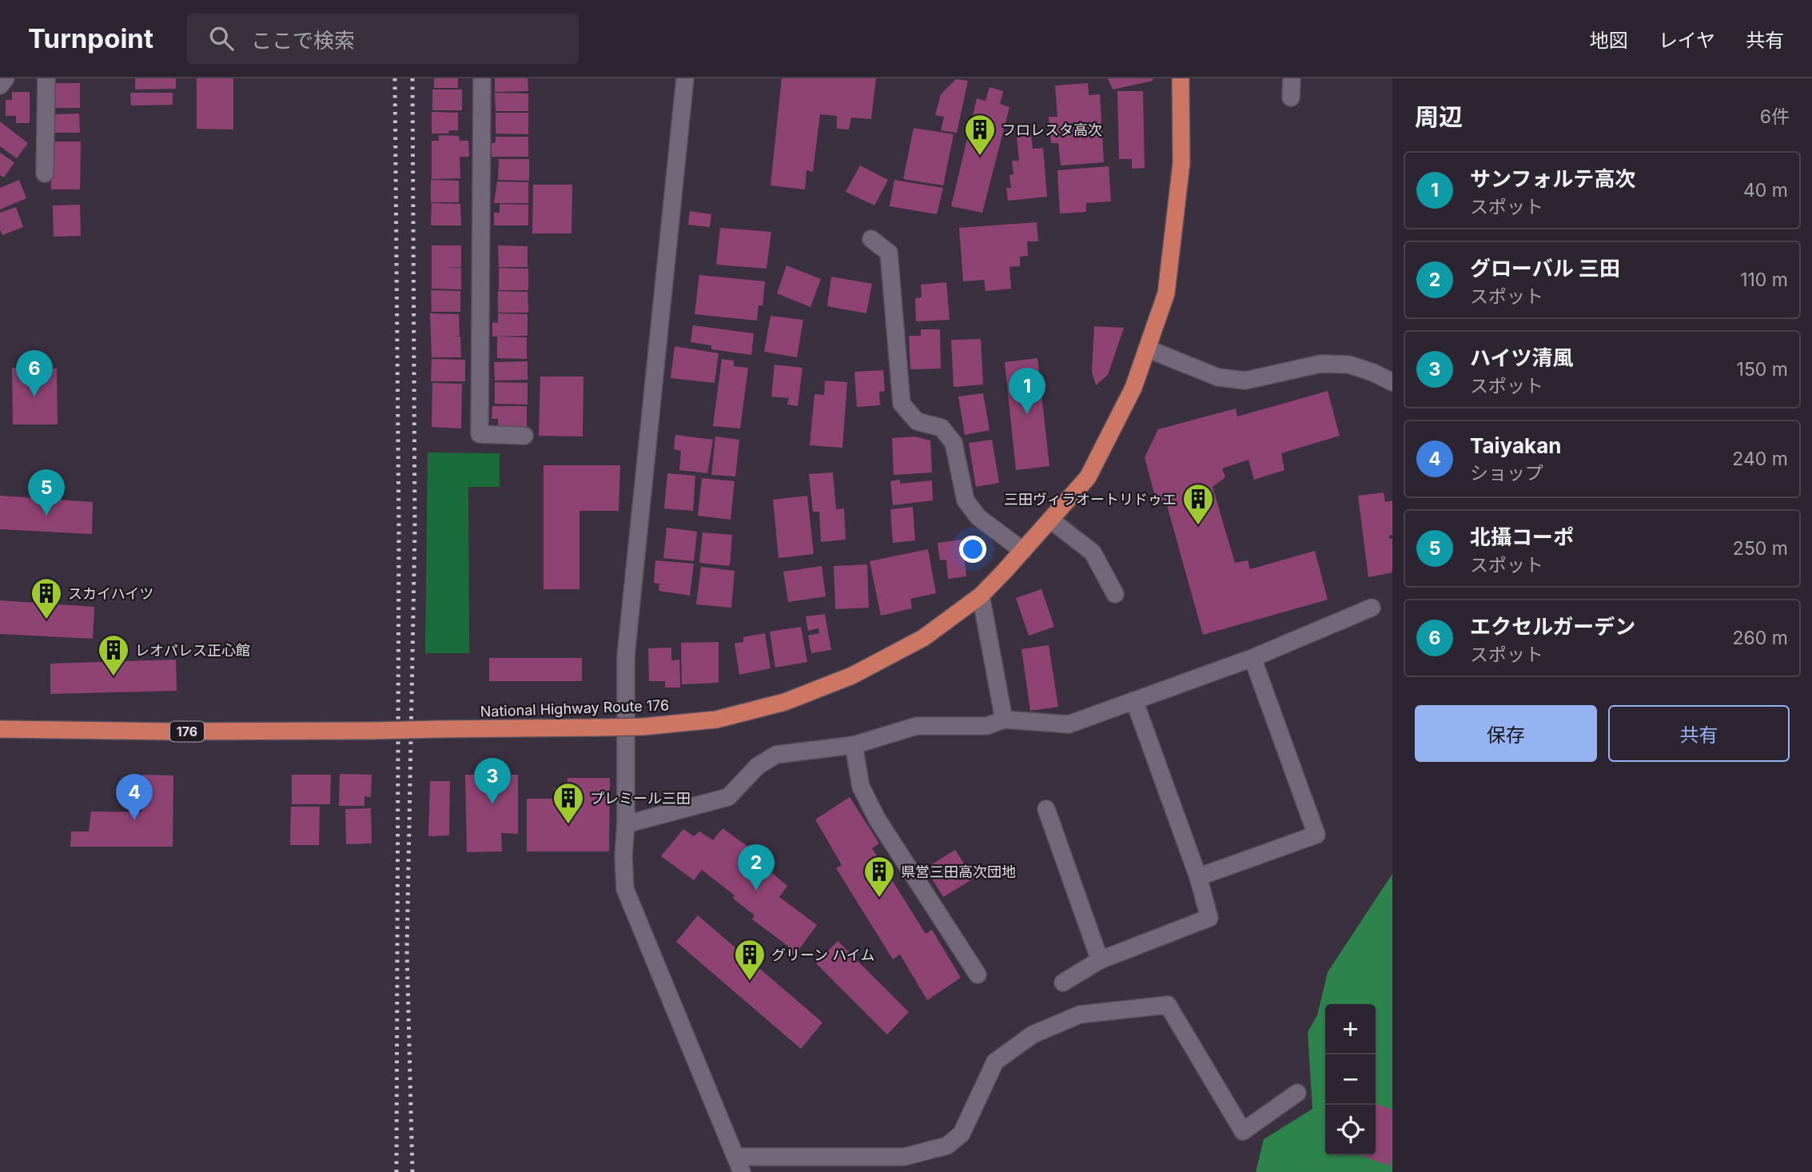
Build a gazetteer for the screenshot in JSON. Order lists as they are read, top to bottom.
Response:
{
  "streets": {
    "highway": ["National Highway Route 176", "176"]
  },
  "places": {
    "building": [
      "フロレスタ高次",
      "三田ヴィラオートリドゥエ",
      "スカイハイツ",
      "レオパレス正心館",
      "プレミール三田",
      "県営三田高次団地",
      "グリーン ハイム"
    ]
  },
  "page": {
    "header": "Turnpoint",
    "search": "ここで検索",
    "nav": ["地図", "レイヤ", "共有"],
    "heading": ["周辺", "6件"],
    "list": [
      {
        "mark": "1",
        "name": "サンフォルテ高次",
        "note": "スポット",
        "value": "40 m"
      },
      {
        "mark": "2",
        "name": "グローバル 三田",
        "note": "スポット",
        "value": "110 m"
      },
      {
        "mark": "3",
        "name": "ハイツ清風",
        "note": "スポット",
        "value": "150 m"
      },
      {
        "mark": "4",
        "name": "Taiyakan",
        "note": "ショップ",
        "value": "240 m"
      },
      {
        "mark": "5",
        "name": "北攝コーポ",
        "note": "スポット",
        "value": "250 m"
      },
      {
        "mark": "6",
        "name": "エクセルガーデン",
        "note": "スポット",
        "value": "260 m"
      }
    ],
    "pins": [
      "6",
      "1",
      "5",
      "3",
      "4",
      "2"
    ],
    "buttons": ["保存", "共有"],
    "map_buttons": ["+", "−"]
  }
}
